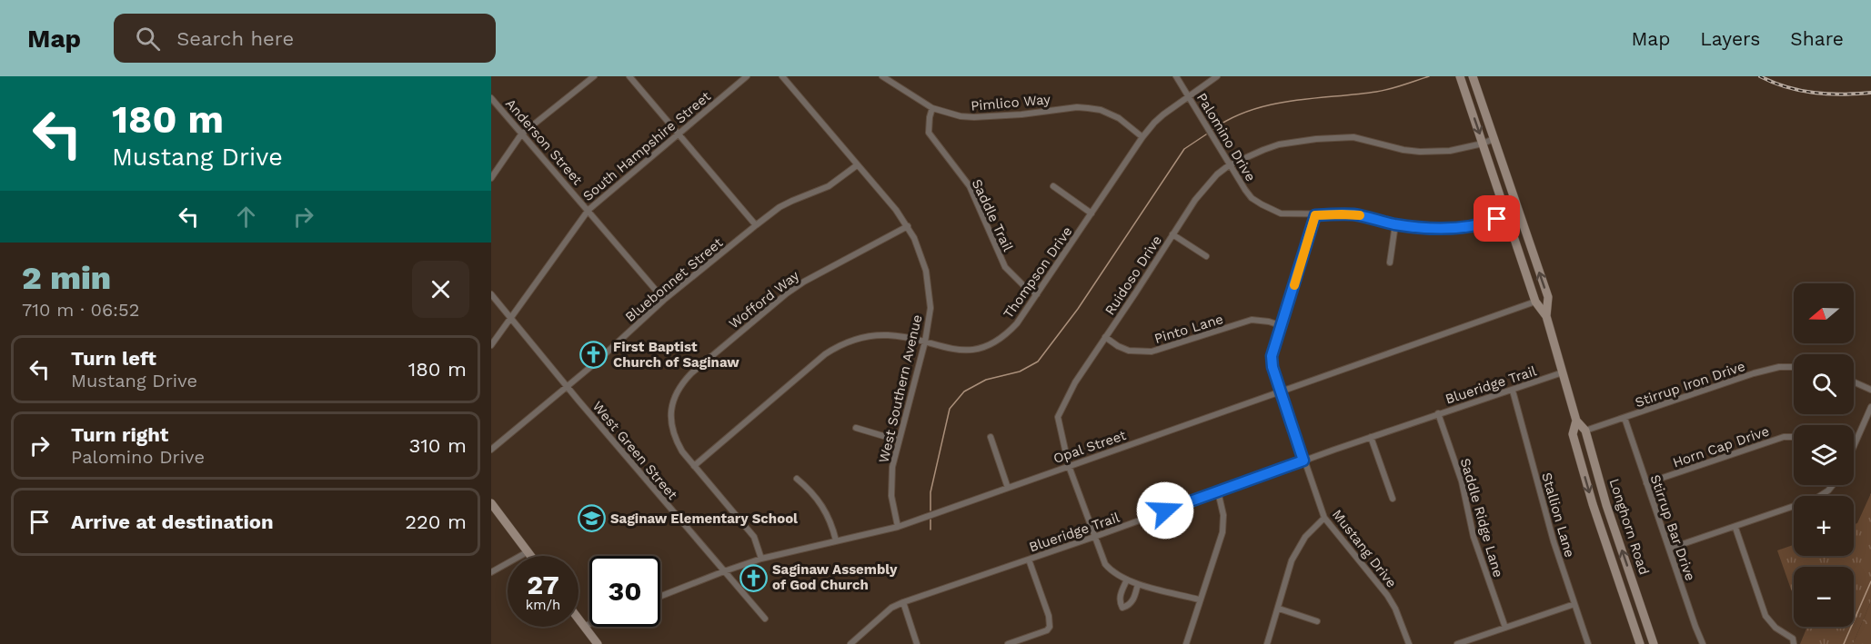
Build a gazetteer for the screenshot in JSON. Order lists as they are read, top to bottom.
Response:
{
  "streets": {
    "main road": ["Longhorn Road"],
    "street": [
      "Pimlico Way",
      "Palomino Drive",
      "Anderson Street",
      "South Hampshire Street",
      "Saddle Trail",
      "Thompson Drive",
      "Ruidoso Drive",
      "Bluebonnet Street",
      "Wofford Way",
      "Pinto Lane",
      "Stirrup Iron Drive",
      "Blueridge Trail",
      "West Southern Avenue",
      "Opal Street",
      "Horn Cap Drive",
      "West Green Street",
      "Stallion Lane",
      "Saddle Ridge Lane",
      "Stirrup Bar Drive",
      "Mustang Drive"
    ]
  },
  "crossings": [
    ["Pimlico Way", "Saddle Trail"],
    ["Pimlico Way", "Thompson Drive"],
    ["Palomino Drive", "Thompson Drive"],
    ["Palomino Drive", "Ruidoso Drive"],
    ["Palomino Drive", "Longhorn Road"],
    ["Palomino Drive", "Mustang Drive"],
    ["Anderson Street", "South Hampshire Street"],
    ["Anderson Street", "Bluebonnet Street"],
    ["South Hampshire Street", "West Green Street"],
    ["Saddle Trail", "Thompson Drive"],
    ["Thompson Drive", "Wofford Way"],
    ["Thompson Drive", "West Southern Avenue"],
    ["Ruidoso Drive", "Pinto Lane"],
    ["Ruidoso Drive", "Blueridge Trail"],
    ["Ruidoso Drive", "Opal Street"],
    ["Ruidoso Drive", "Longhorn Road"],
    ["Bluebonnet Street", "West Southern Avenue"],
    ["Bluebonnet Street", "West Green Street"],
    ["Wofford Way", "West Southern Avenue"],
    ["Wofford Way", "Opal Street"],
    ["Pinto Lane", "Mustang Drive"],
    ["Stirrup Iron Drive", "Longhorn Road"],
    ["Stirrup Iron Drive", "Stirrup Bar Drive"],
    ["Blueridge Trail", "Stallion Lane"],
    ["Blueridge Trail", "Saddle Ridge Lane"],
    ["Blueridge Trail", "Longhorn Road"],
    ["Blueridge Trail", "Mustang Drive"],
    ["West Southern Avenue", "Opal Street"],
    ["Opal Street", "West Green Street"],
    ["Opal Street", "Longhorn Road"],
    ["Opal Street", "Mustang Drive"],
    ["Horn Cap Drive", "Stirrup Bar Drive"]
  ],
  "places": {
    "church": ["First Baptist Church of Saginaw", "Saginaw Assembly of God Church"],
    "school or university": ["Saginaw Elementary School"]
  },
  "north": "left",
  "page": {
    "header": "Map",
    "search": "Search here",
    "nav": ["Map", "Layers", "Share"],
    "turn": ["180 m", "Mustang Drive"],
    "heading": ["2 min", "710 m · 06:52"],
    "map_buttons": ["+", "−"],
    "list": [
      {
        "name": "Turn left",
        "note": "Mustang Drive",
        "value": "180 m"
      },
      {
        "name": "Turn right",
        "note": "Palomino Drive",
        "value": "310 m"
      },
      {
        "name": "Arrive at destination",
        "value": "220 m"
      }
    ],
    "speed": "27 km/h",
    "limit": "30"
  }
}
